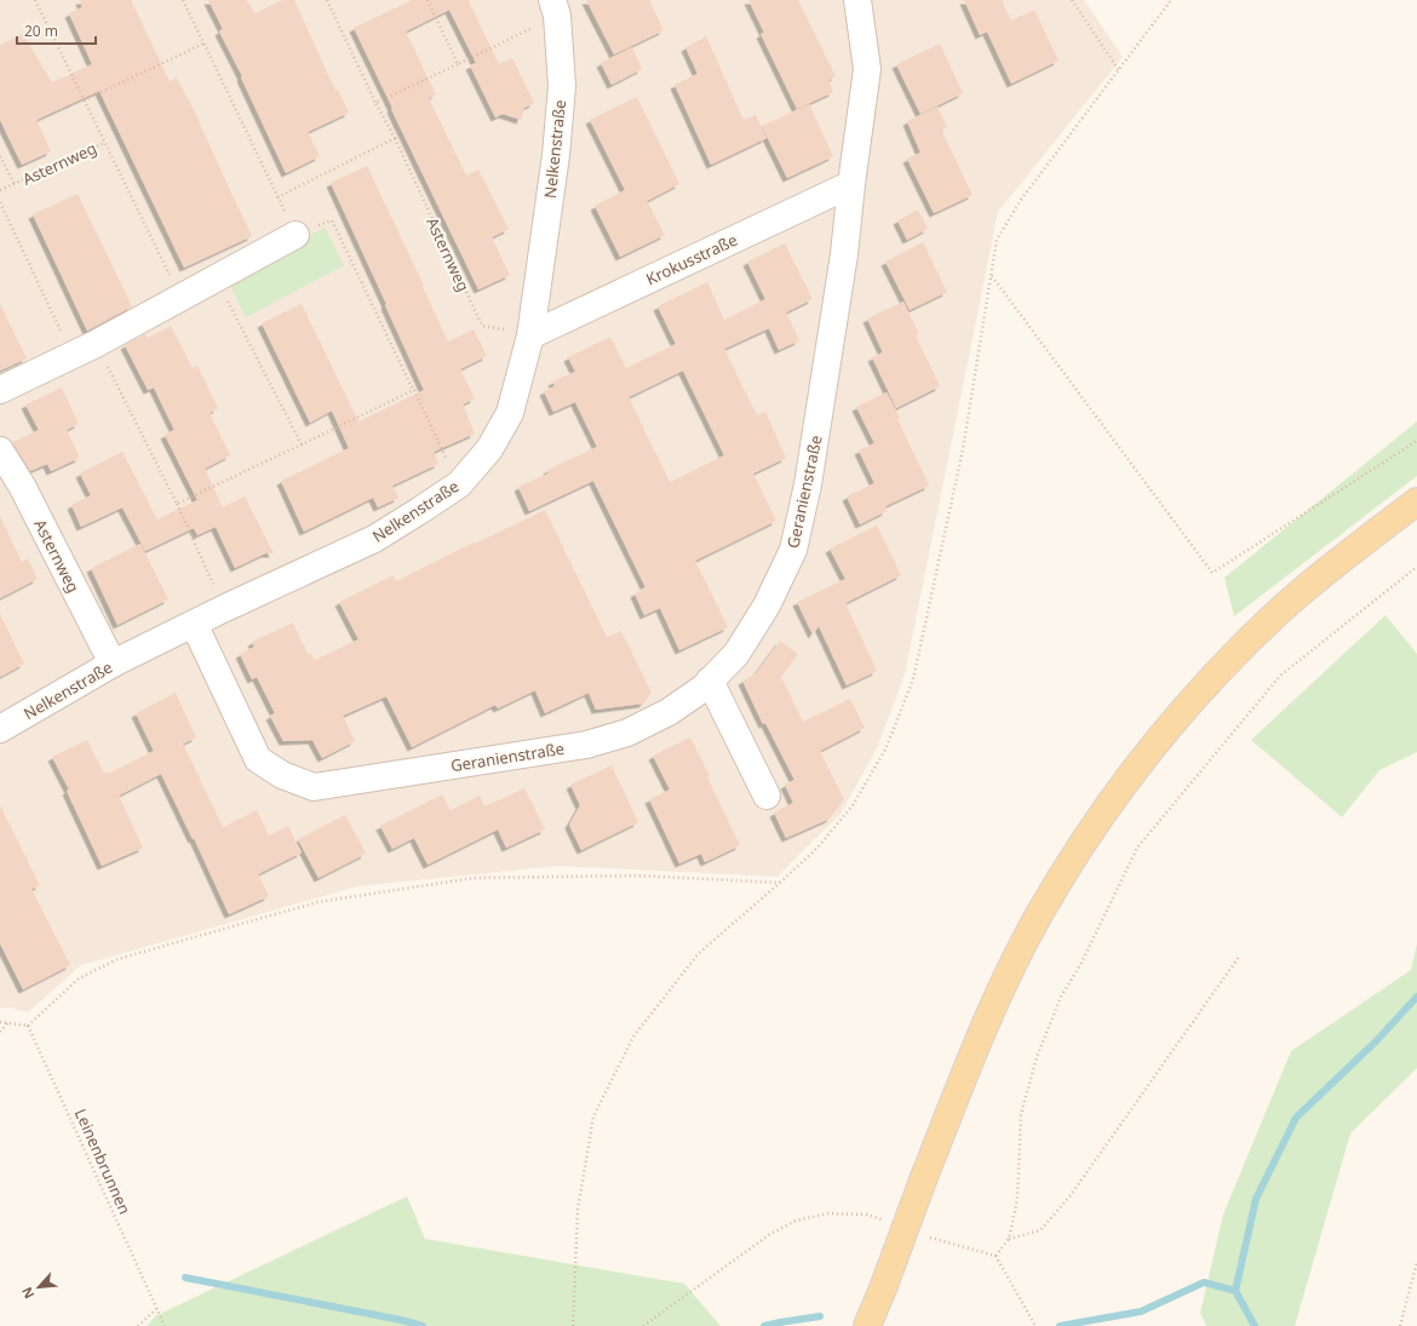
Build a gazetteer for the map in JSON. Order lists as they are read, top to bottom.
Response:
{
  "streets": {
    "street": [
      "Nelkenstraße",
      "Asternweg",
      "Krokusstraße",
      "Geranienstraße"
    ],
    "path": ["Leinenbrunnen"]
  },
  "crossings": [
    ["Nelkenstraße", "Asternweg"],
    ["Nelkenstraße", "Krokusstraße"],
    ["Nelkenstraße", "Geranienstraße"],
    ["Asternweg", "Krokusstraße"],
    ["Krokusstraße", "Geranienstraße"]
  ],
  "scale_bar": "20 m",
  "north": "bottom left"
}
